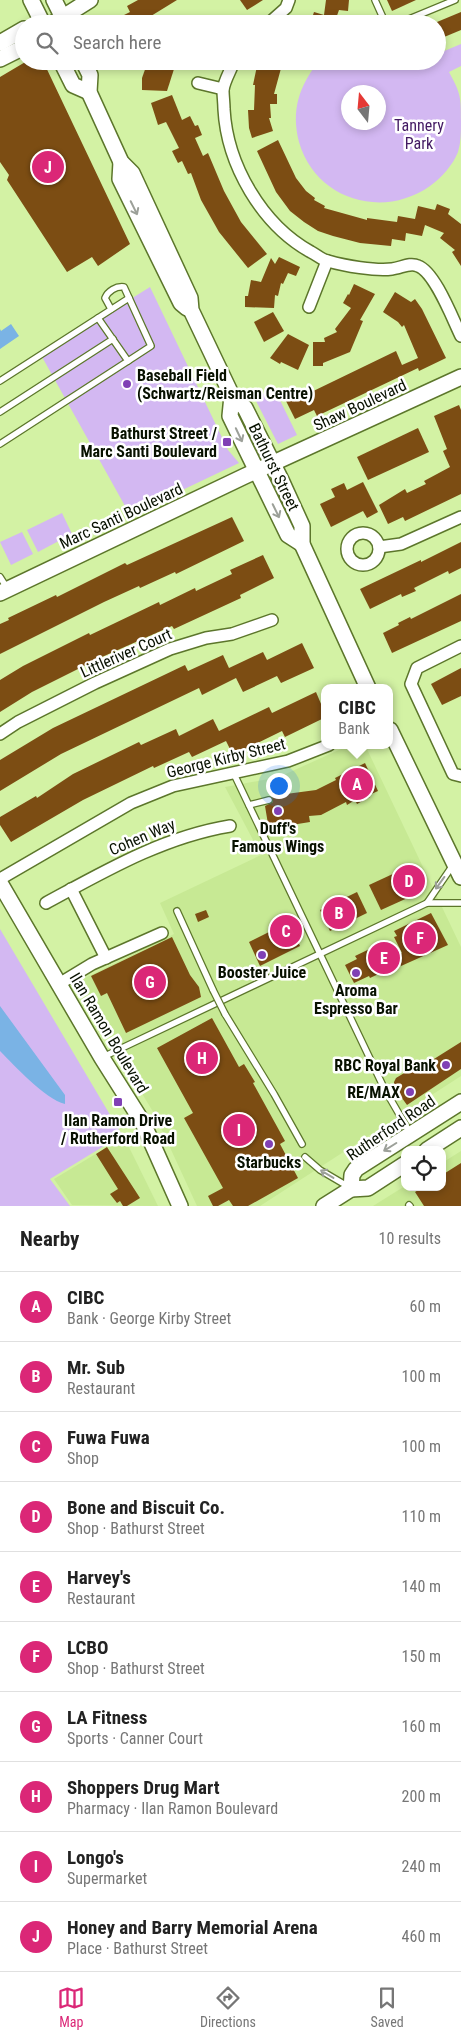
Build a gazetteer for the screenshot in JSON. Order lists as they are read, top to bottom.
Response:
{
  "streets": {
    "main road": [
      "Shaw Boulevard",
      "Bathurst Street",
      "Marc Santi Boulevard",
      "Ilan Ramon Boulevard",
      "Rutherford Road"
    ],
    "street": ["Littleriver Court", "George Kirby Street", "Cohen Way"]
  },
  "crossings": [
    ["Shaw Boulevard", "Bathurst Street"],
    ["Shaw Boulevard", "Marc Santi Boulevard"],
    ["Bathurst Street", "Marc Santi Boulevard"]
  ],
  "parks": ["Tannery Park"],
  "places": {
    "other": [
      "Baseball Field (Schwartz/Reisman Centre)",
      "Duff's Famous Wings",
      "Booster Juice",
      "Aroma Espresso Bar",
      "RBC Royal Bank",
      "RE/MAX",
      "Starbucks"
    ],
    "transit": ["Bathurst Street / Marc Santi Boulevard", "Ilan Ramon Drive / Rutherford Road"]
  },
  "north": "top",
  "page": {
    "search": "Search here",
    "pins": [
      "J",
      "A",
      "D",
      "B",
      "C",
      "F",
      "E",
      "G",
      "H",
      "I"
    ],
    "popup": ["CIBC", "Bank"],
    "heading": ["Nearby", "10 results"],
    "list": [
      {
        "mark": "A",
        "name": "CIBC",
        "note": "Bank · George Kirby Street",
        "value": "60 m"
      },
      {
        "mark": "B",
        "name": "Mr. Sub",
        "note": "Restaurant",
        "value": "100 m"
      },
      {
        "mark": "C",
        "name": "Fuwa Fuwa",
        "note": "Shop",
        "value": "100 m"
      },
      {
        "mark": "D",
        "name": "Bone and Biscuit Co.",
        "note": "Shop · Bathurst Street",
        "value": "110 m"
      },
      {
        "mark": "E",
        "name": "Harvey's",
        "note": "Restaurant",
        "value": "140 m"
      },
      {
        "mark": "F",
        "name": "LCBO",
        "note": "Shop · Bathurst Street",
        "value": "150 m"
      },
      {
        "mark": "G",
        "name": "LA Fitness",
        "note": "Sports · Canner Court",
        "value": "160 m"
      },
      {
        "mark": "H",
        "name": "Shoppers Drug Mart",
        "note": "Pharmacy · Ilan Ramon Boulevard",
        "value": "200 m"
      },
      {
        "mark": "I",
        "name": "Longo's",
        "note": "Supermarket",
        "value": "240 m"
      },
      {
        "mark": "J",
        "name": "Honey and Barry Memorial Arena",
        "note": "Place · Bathurst Street",
        "value": "460 m"
      }
    ],
    "nav": ["Map", "Directions", "Saved"]
  }
}
